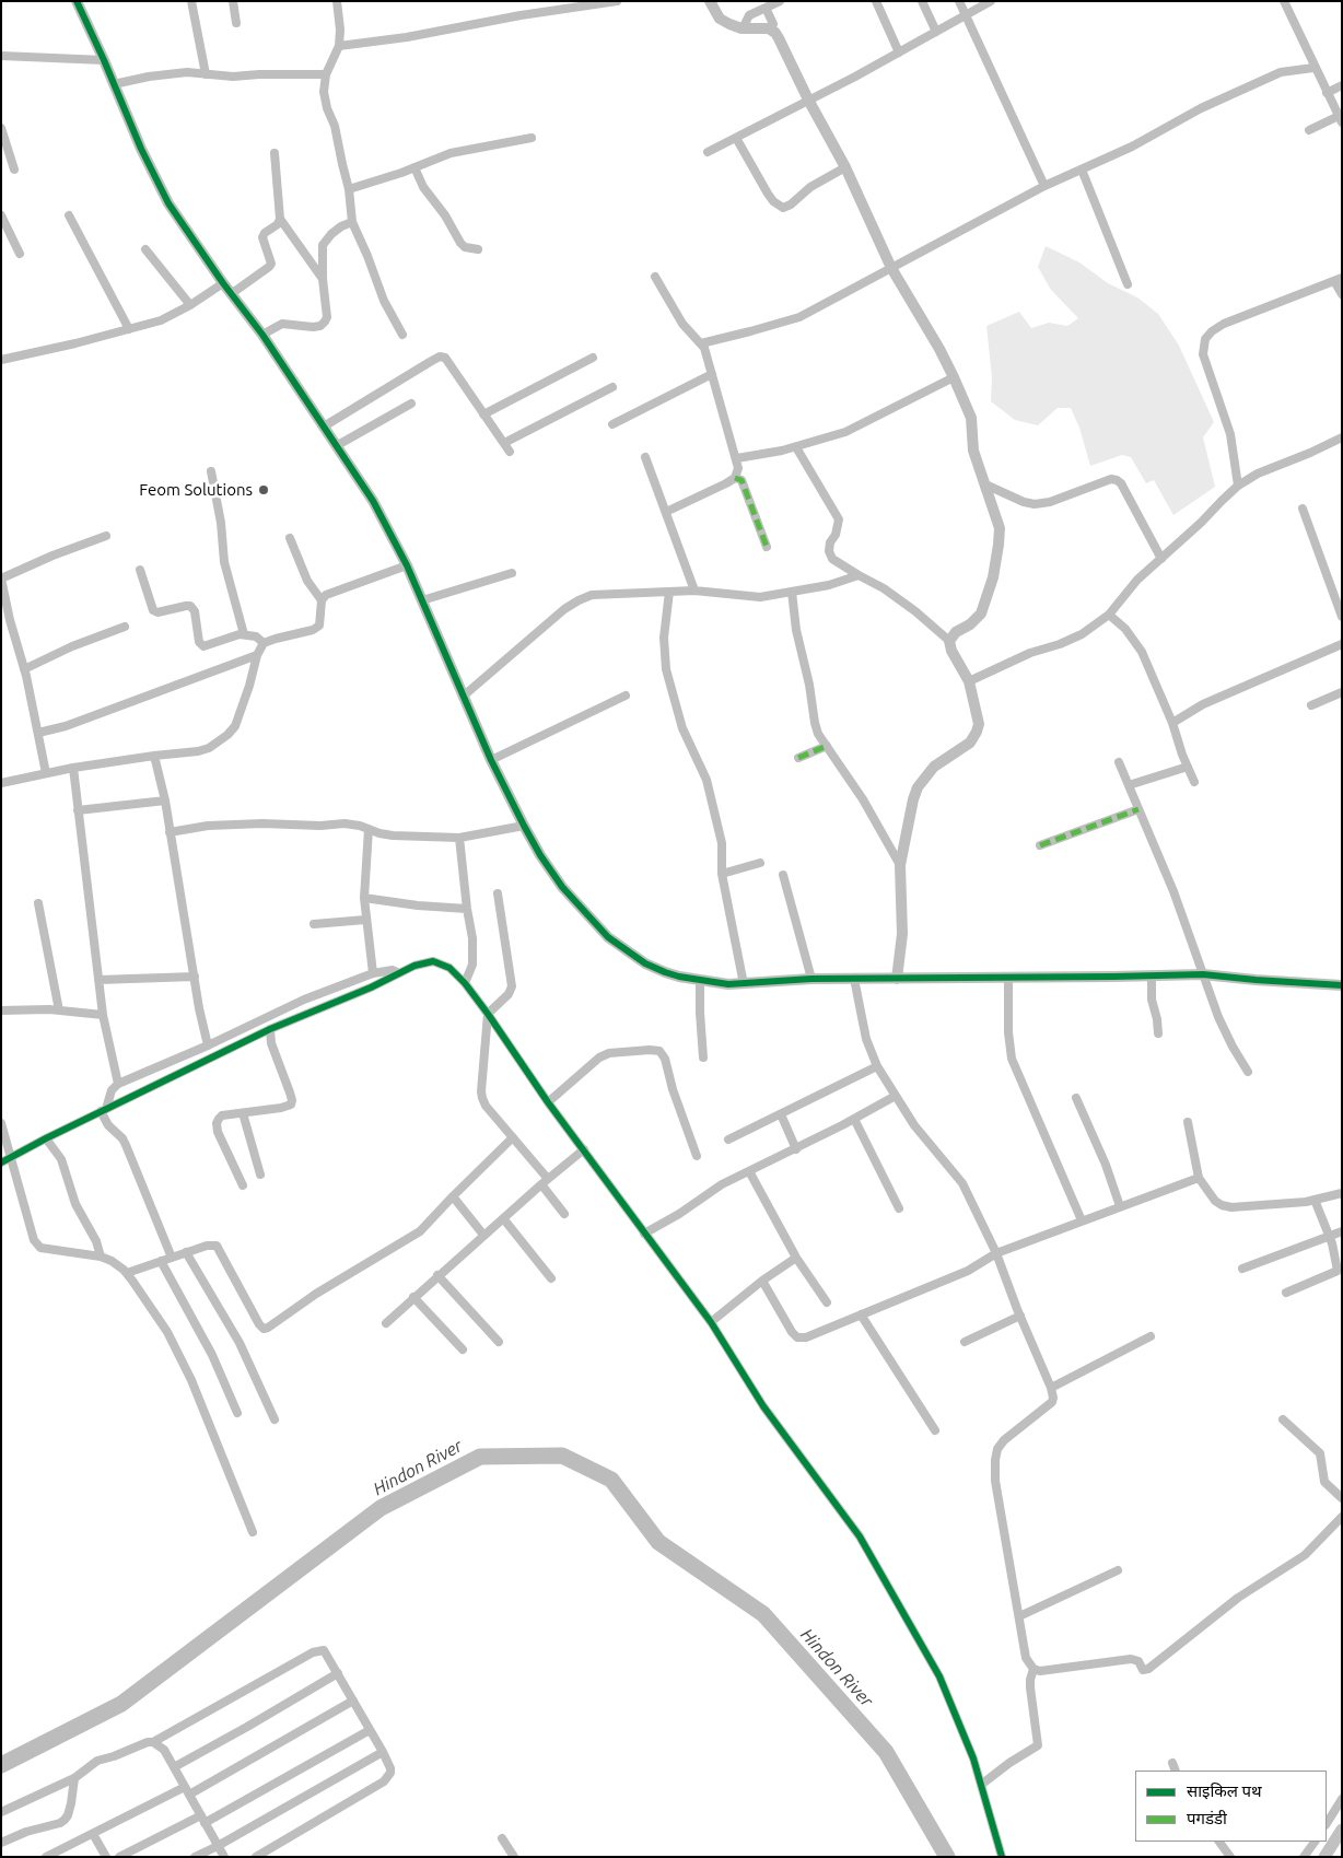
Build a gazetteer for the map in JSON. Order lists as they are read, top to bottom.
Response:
{
  "water": ["Hindon River"],
  "places": ["Feom Solutions"],
  "legend": ["साइकिल पथ", "पगडंडी"]
}
